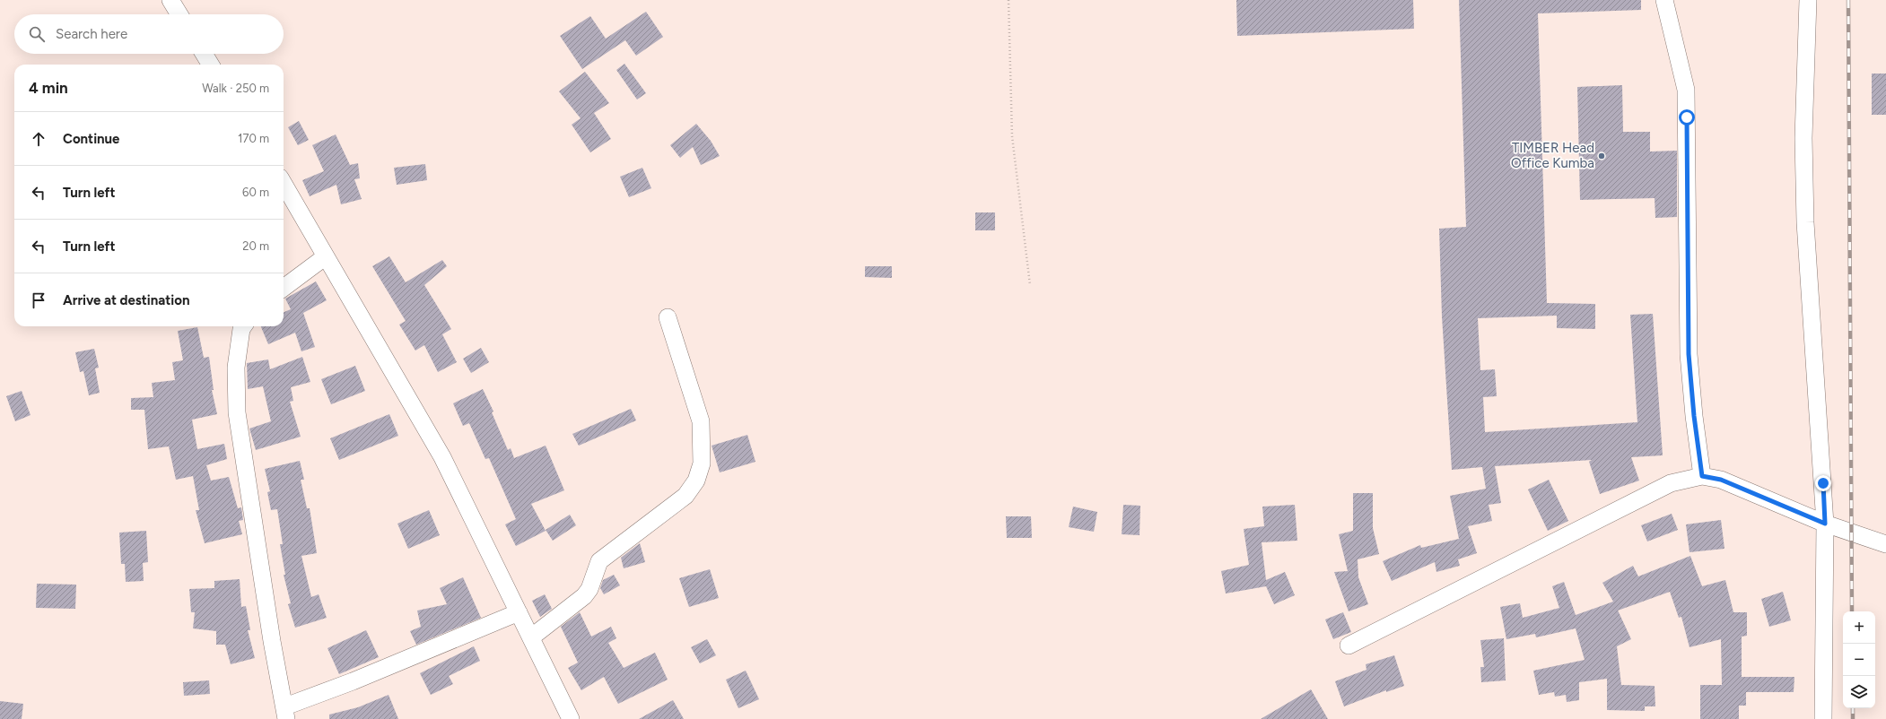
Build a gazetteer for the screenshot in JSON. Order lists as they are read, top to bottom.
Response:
{
  "places": ["TIMBER Head Office Kumba"],
  "page": {
    "search": "Search here",
    "heading": ["4 min", "Walk · 250 m"],
    "list": [
      ["Continue", "170 m"],
      ["Turn left", "60 m"],
      ["Turn left", "20 m"],
      "Arrive at destination"
    ],
    "map_buttons": ["+", "−"]
  }
}
